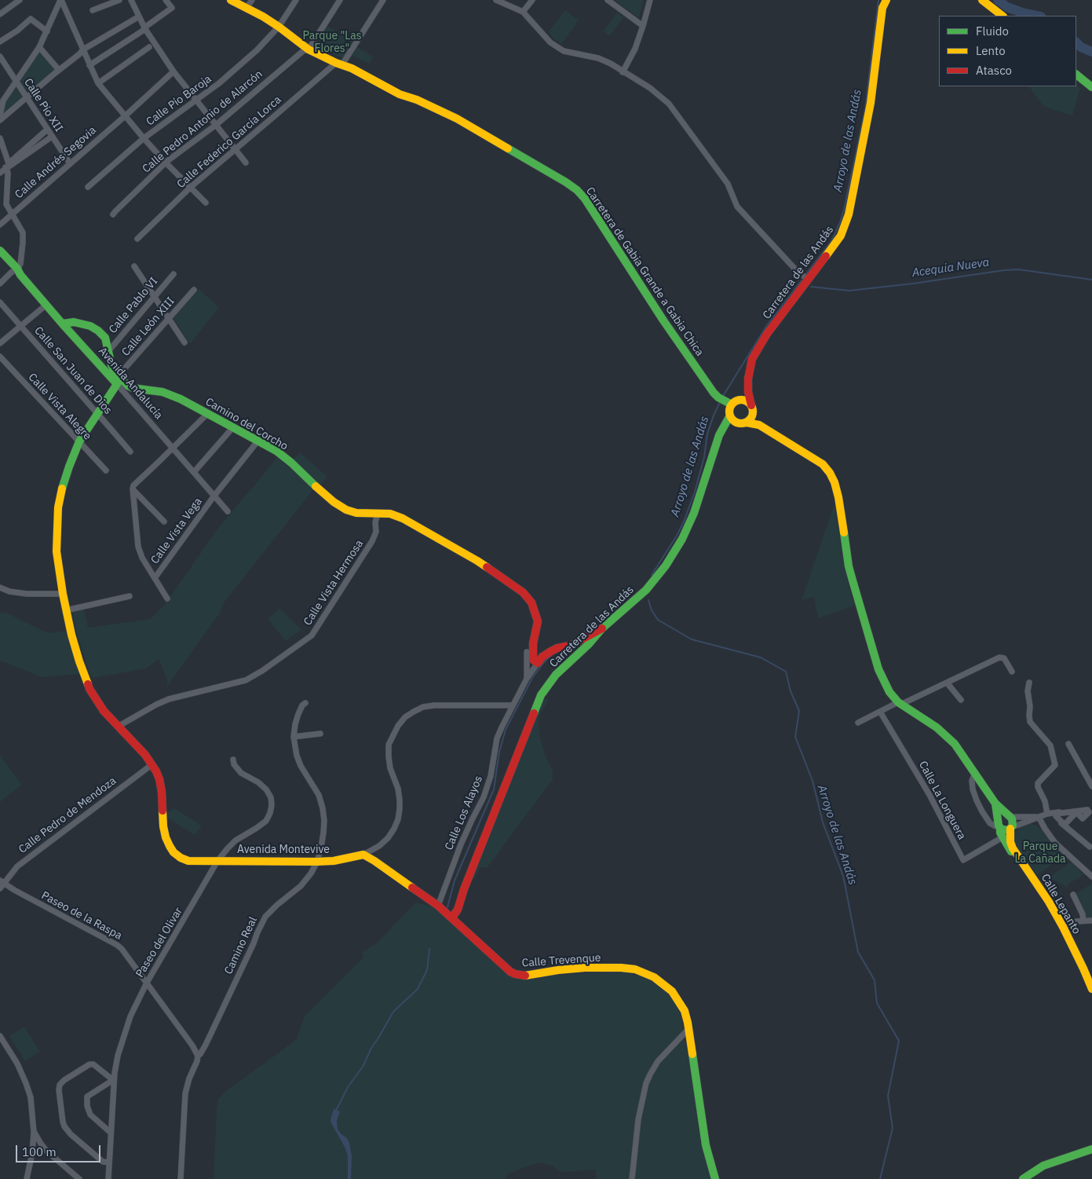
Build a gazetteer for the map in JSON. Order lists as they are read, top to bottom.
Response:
{
  "streets": {
    "street": [
      "Calle Pío Baroja",
      "Calle Pío XII",
      "Calle Pedro Antonio de Alarcón",
      "Calle Federico García Lorca",
      "Calle Andrés Segovia",
      "Carretera de Gabia Grande a Gabia Chica",
      "Carretera de las Andás",
      "Calle Pablo VI",
      "Calle León XIII",
      "Calle San Juan de Dios",
      "Avenida Andalucía",
      "Calle Vista Alegre",
      "Camino del Corcho",
      "Calle Vista Vega",
      "Calle Vista Hermosa",
      "Calle La Longuera",
      "Calle Los Alayos",
      "Calle Pedro de Mendoza",
      "Avenida Montevive",
      "Calle Lepanto",
      "Paseo de la Raspa",
      "Paseo del Olivar",
      "Camino Real",
      "Calle Trevenque"
    ]
  },
  "crossings": [
    ["Calle Pío Baroja", "Carretera de Gabia Grande a Gabia Chica"],
    ["Calle Pío XII", "Calle Andrés Segovia"],
    ["Calle Pedro Antonio de Alarcón", "Carretera de Gabia Grande a Gabia Chica"],
    ["Calle Federico García Lorca", "Carretera de Gabia Grande a Gabia Chica"],
    ["Carretera de Gabia Grande a Gabia Chica", "Carretera de las Andás"],
    ["Carretera de las Andás", "Calle Trevenque"],
    ["Calle Pablo VI", "Camino del Corcho"],
    ["Calle León XIII", "Avenida Andalucía"],
    ["Calle León XIII", "Camino del Corcho"],
    ["Calle León XIII", "Avenida Montevive"],
    ["Calle San Juan de Dios", "Avenida Montevive"],
    ["Avenida Andalucía", "Camino del Corcho"],
    ["Avenida Andalucía", "Calle Vista Vega"],
    ["Avenida Andalucía", "Avenida Montevive"],
    ["Calle Vista Alegre", "Avenida Montevive"],
    ["Camino del Corcho", "Calle Vista Vega"],
    ["Camino del Corcho", "Calle Vista Hermosa"],
    ["Camino del Corcho", "Calle Los Alayos"],
    ["Camino del Corcho", "Avenida Montevive"],
    ["Calle Vista Hermosa", "Avenida Montevive"],
    ["Calle La Longuera", "Calle Lepanto"],
    ["Calle Los Alayos", "Avenida Montevive"],
    ["Calle Los Alayos", "Calle Trevenque"],
    ["Calle Pedro de Mendoza", "Avenida Montevive"],
    ["Calle Pedro de Mendoza", "Paseo de la Raspa"],
    ["Avenida Montevive", "Paseo del Olivar"],
    ["Avenida Montevive", "Camino Real"],
    ["Avenida Montevive", "Calle Trevenque"],
    ["Paseo de la Raspa", "Paseo del Olivar"],
    ["Paseo de la Raspa", "Camino Real"]
  ],
  "water": ["Arroyo de las Andás", "Acequia Nueva"],
  "parks": ["Parque \"Las Flores\"", "Parque La Cañada"],
  "legend": ["Fluido", "Lento", "Atasco"],
  "scale_bar": "100 m"
}
